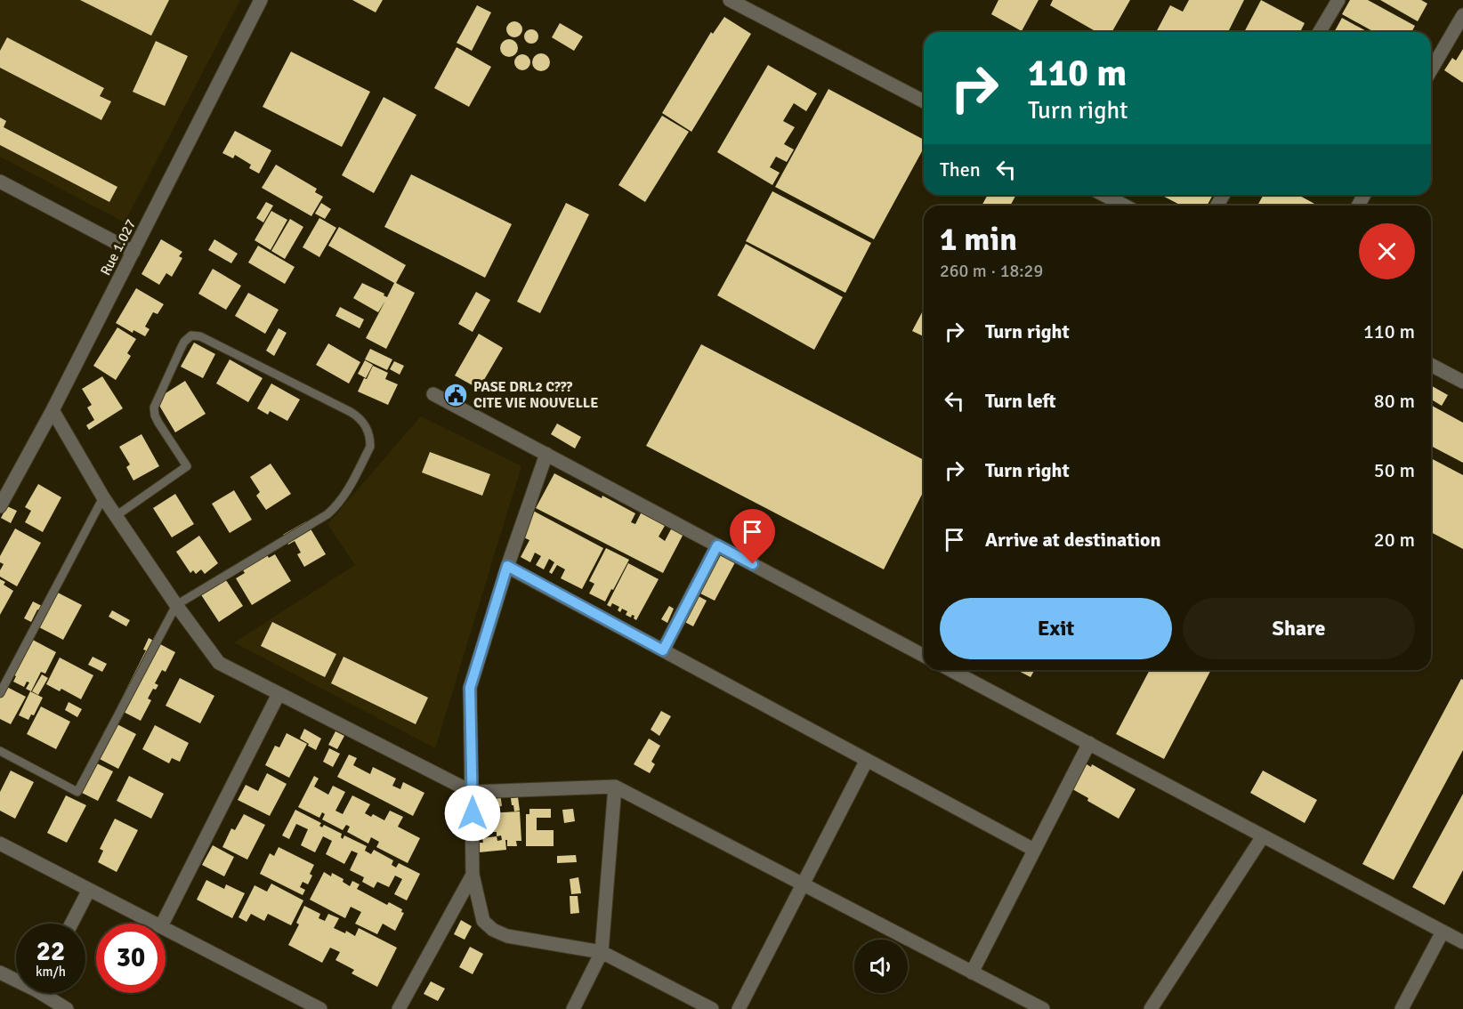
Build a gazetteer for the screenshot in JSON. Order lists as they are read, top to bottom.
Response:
{
  "streets": {
    "street": ["Rue 1.027"]
  },
  "places": {
    "public building": ["PASE DRL2 C??? CITE VIE NOUVELLE"]
  },
  "page": {
    "turn": ["110 m", "Turn right"],
    "then": "Then",
    "heading": ["1 min", "260 m · 18:29"],
    "list": [
      {
        "name": "Turn right",
        "value": "110 m"
      },
      {
        "name": "Turn left",
        "value": "80 m"
      },
      {
        "name": "Turn right",
        "value": "50 m"
      },
      {
        "name": "Arrive at destination",
        "value": "20 m"
      }
    ],
    "buttons": ["Exit", "Share"],
    "speed": "22 km/h",
    "limit": "30"
  }
}
